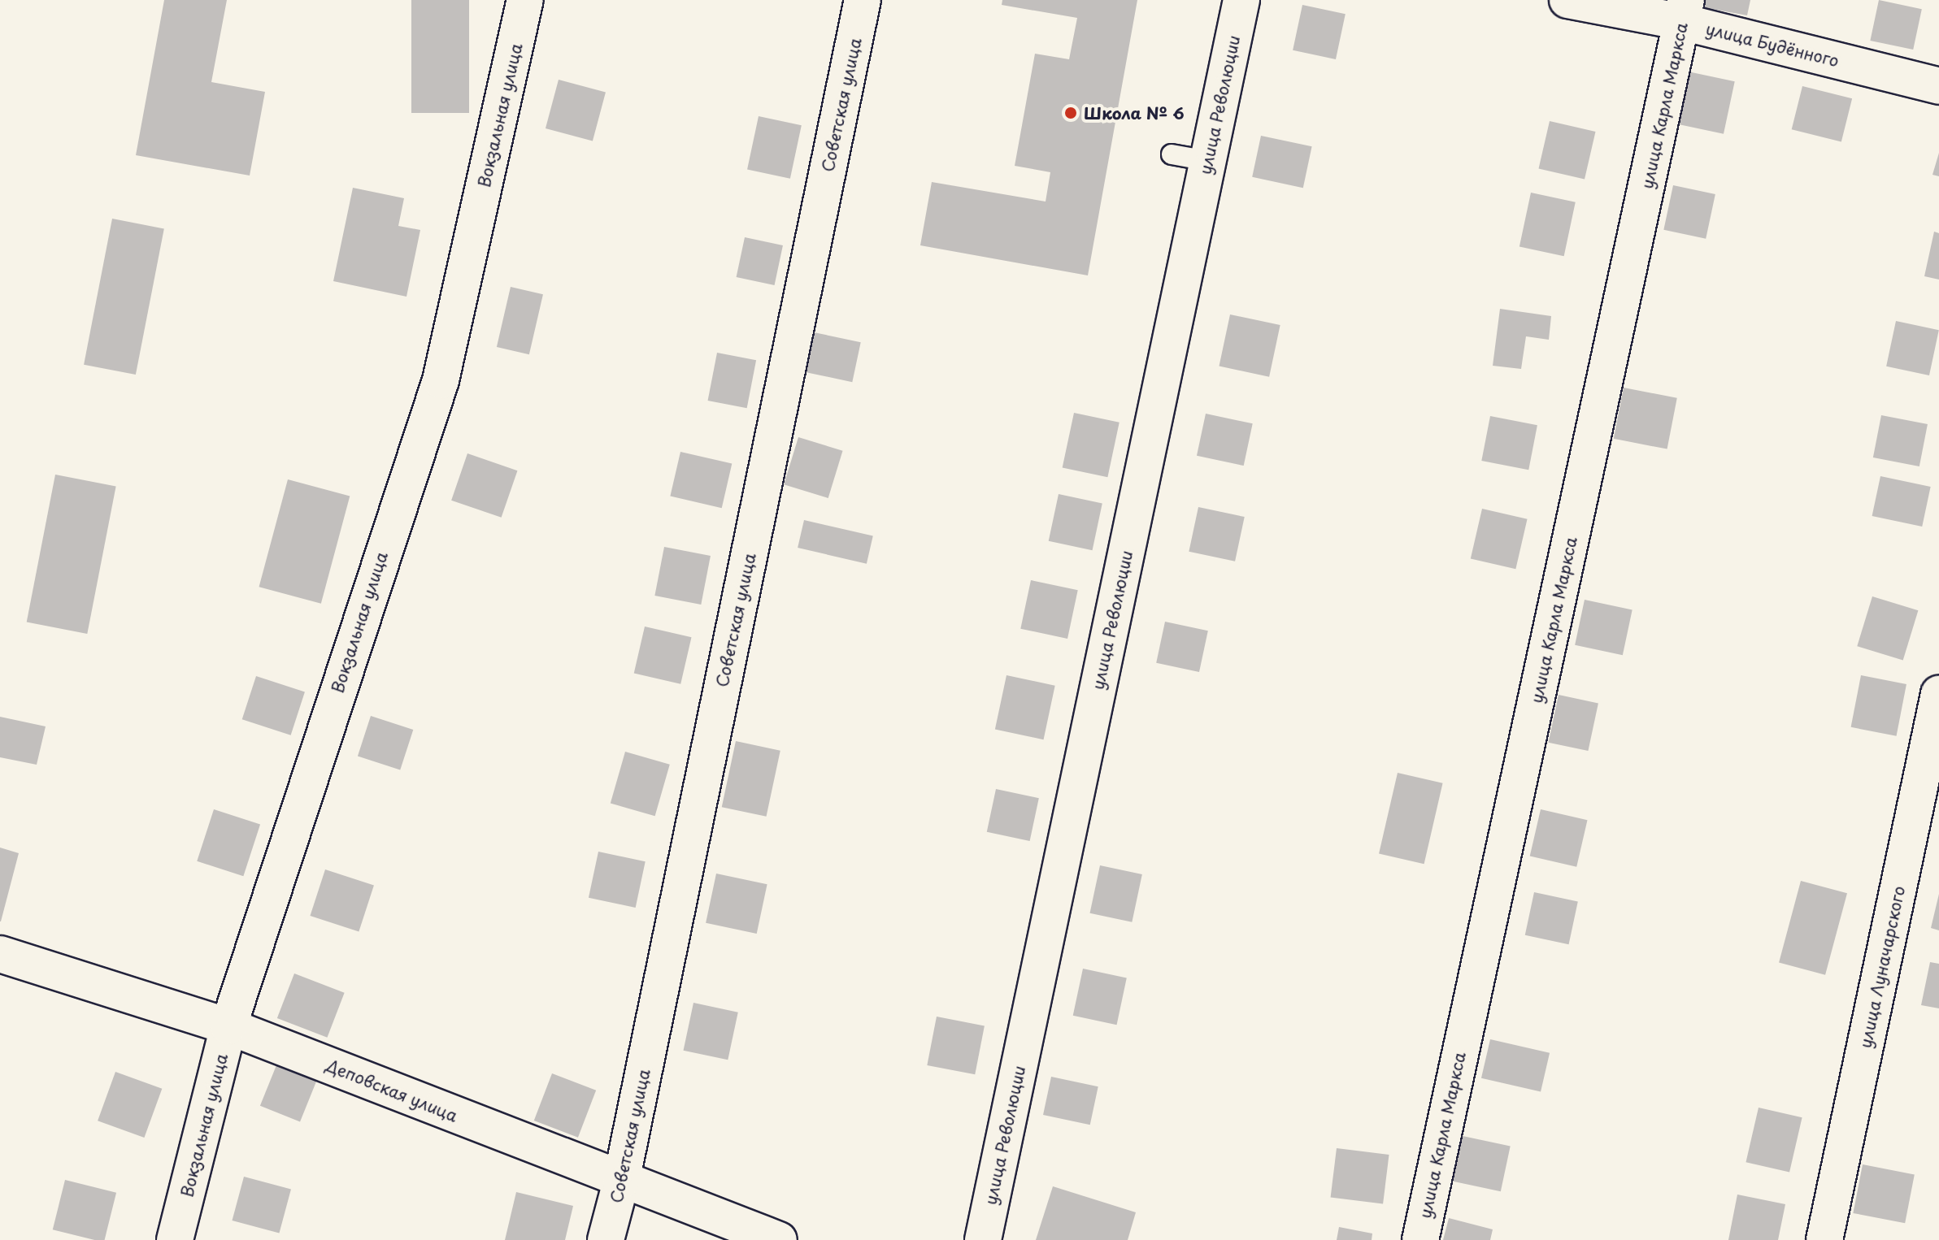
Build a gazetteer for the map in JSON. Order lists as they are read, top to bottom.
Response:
{
  "streets": {
    "street": [
      "улица Будённого",
      "Советская улица",
      "улица Революции",
      "улица Карла Маркса",
      "Вокзальная улица",
      "улица Луначарского",
      "Деповская улица"
    ]
  },
  "crossings": [
    ["улица Будённого", "улица Карла Маркса"],
    ["Советская улица", "Деповская улица"],
    ["Вокзальная улица", "Деповская улица"]
  ],
  "places": ["Школа № 6"]
}
